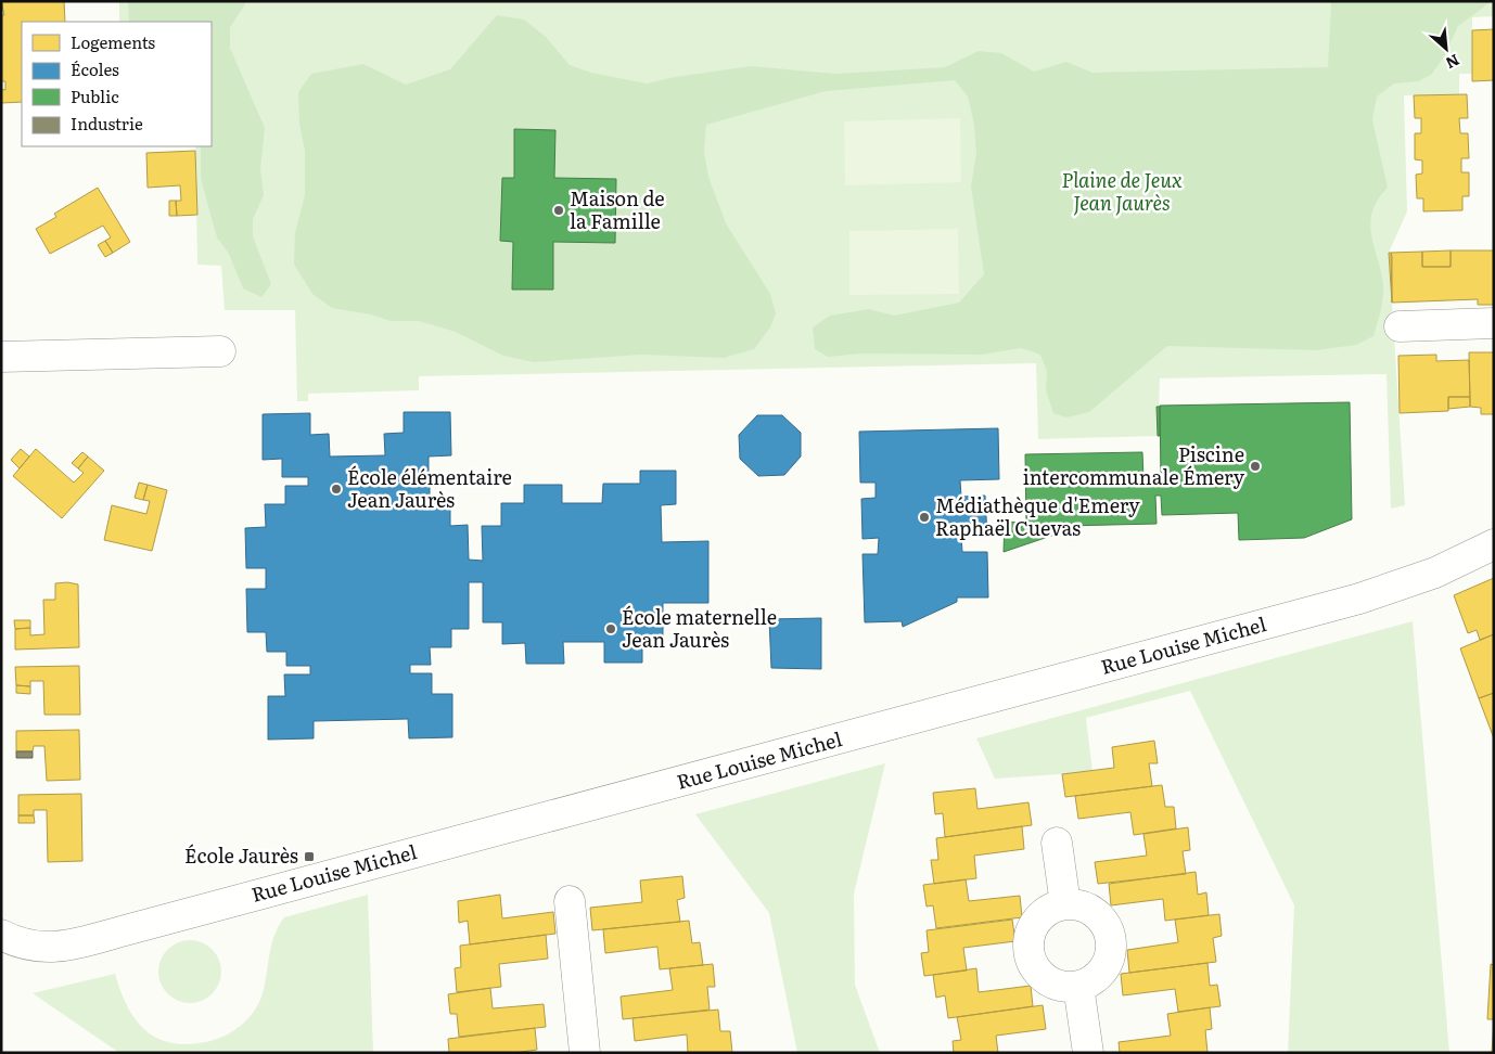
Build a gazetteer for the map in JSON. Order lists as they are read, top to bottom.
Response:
{
  "streets": {
    "street": ["Rue Louise Michel"]
  },
  "parks": ["Plaine de Jeux Jean Jaurès"],
  "places": {
    "other": [
      "Maison de la Famille",
      "Piscine intercommunale Émery",
      "École élémentaire Jean Jaurès",
      "Médiathèque d'Emery Raphaël Cuevas",
      "École maternelle Jean Jaurès"
    ],
    "transit": ["École Jaurès"]
  },
  "legend": [
    "Logements",
    "Écoles",
    "Public",
    "Industrie"
  ],
  "north": "bottom right"
}
